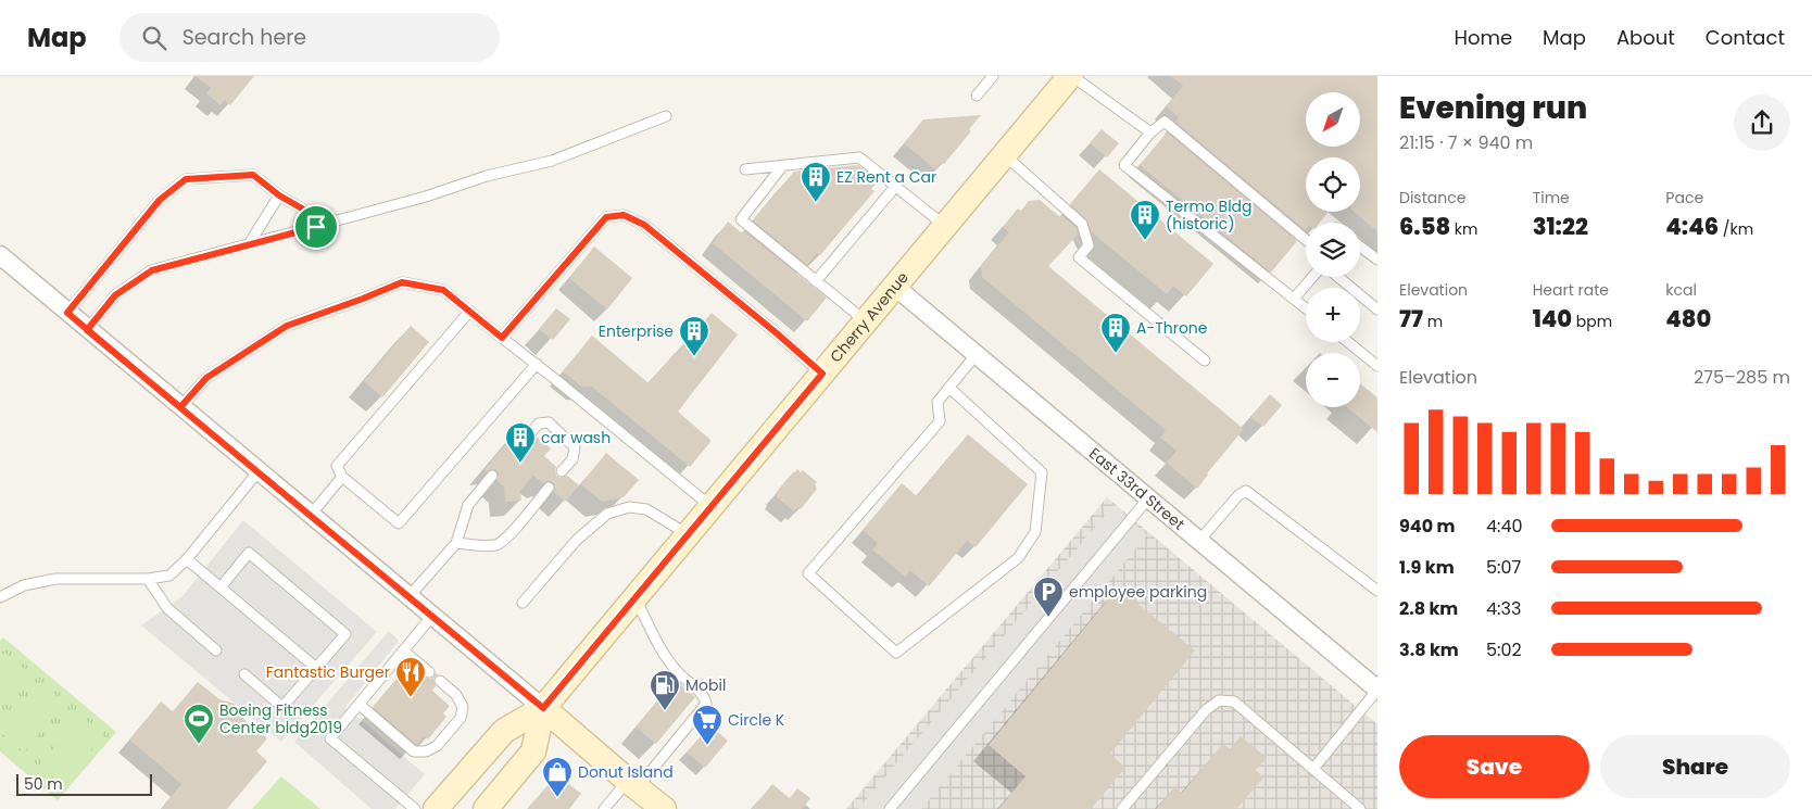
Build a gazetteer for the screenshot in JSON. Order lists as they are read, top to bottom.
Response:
{
  "streets": {
    "main road": ["Cherry Avenue"],
    "street": ["East 33rd Street"]
  },
  "crossings": [
    ["Cherry Avenue", "East 33rd Street"]
  ],
  "places": {
    "building": [
      "EZ Rent a Car",
      "Termo Bldg (historic)",
      "A-Throne",
      "Enterprise",
      "car wash"
    ],
    "parking": ["employee parking"],
    "restaurant": ["Fantastic Burger"],
    "fuel station": ["Mobil"],
    "sports": ["Boeing Fitness Center bldg2019"],
    "supermarket": ["Circle K"],
    "shop": ["Donut Island"]
  },
  "scale_bar": "50 m",
  "north": "bottom left",
  "page": {
    "header": "Map",
    "search": "Search here",
    "nav": [
      "Home",
      "Map",
      "About",
      "Contact"
    ],
    "heading": ["Evening run", "21:15 · 7 × 940 m"],
    "map_buttons": ["+", "−"],
    "stats": [
      ["Distance", "6.58 km"],
      ["Time", "31:22"],
      ["Pace", "4:46 /km"],
      ["Elevation", "77 m"],
      ["Heart rate", "140 bpm"],
      ["kcal", "480"]
    ],
    "chart": ["Elevation", "275–285 m"],
    "list": [
      {
        "name": "940 m",
        "note": "4:40"
      },
      {
        "name": "1.9 km",
        "note": "5:07"
      },
      {
        "name": "2.8 km",
        "note": "4:33"
      },
      {
        "name": "3.8 km",
        "note": "5:02"
      }
    ],
    "buttons": ["Save", "Share"],
    "scale": "50 m"
  }
}
